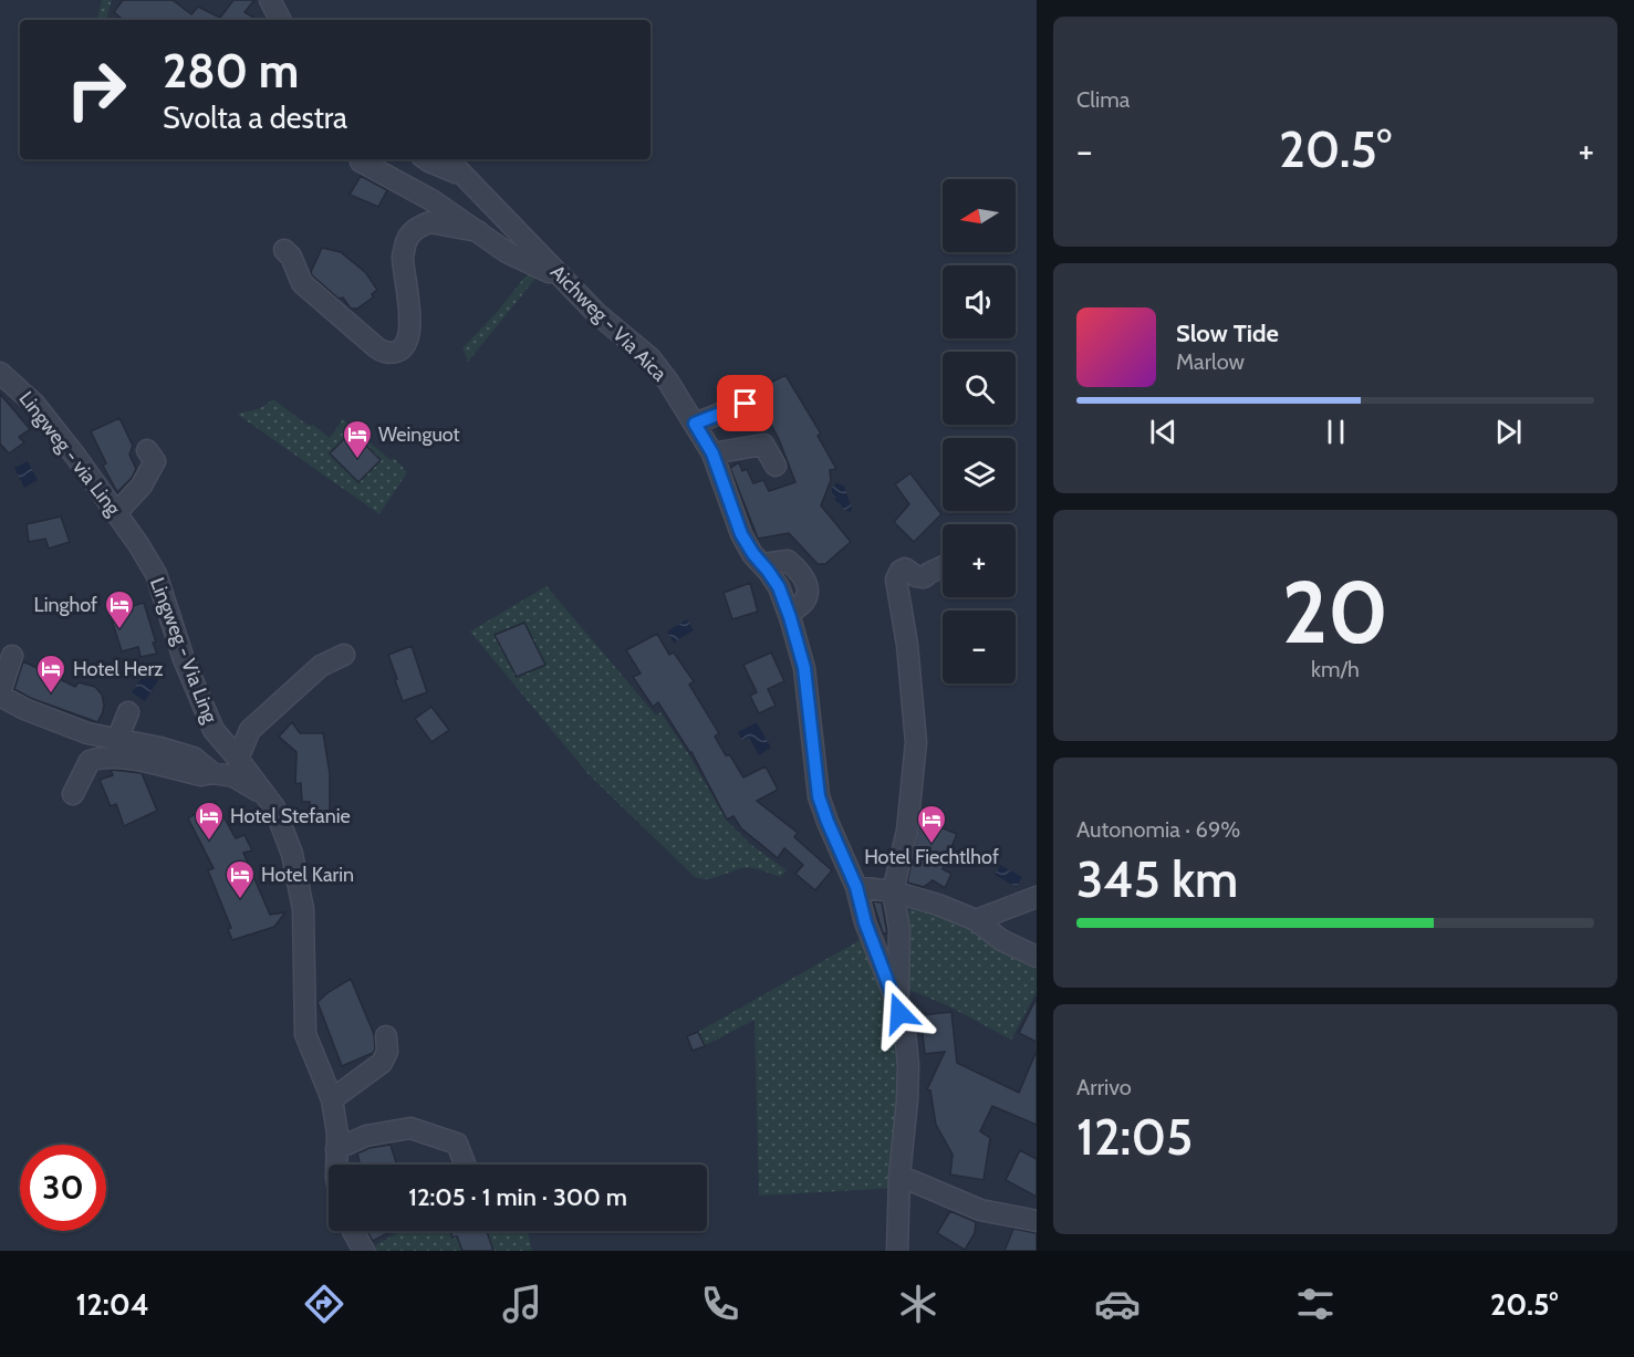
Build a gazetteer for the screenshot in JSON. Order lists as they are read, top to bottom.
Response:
{
  "streets": {
    "street": ["Aichweg - Via Aica", "Lingweg - via Ling", "Lingweg - Via Ling"]
  },
  "crossings": [
    ["Lingweg - via Ling", "Lingweg - Via Ling"]
  ],
  "places": {
    "hotel": [
      "Weinguot",
      "Linghof",
      "Hotel Herz",
      "Hotel Stefanie",
      "Hotel Fiechtlhof",
      "Hotel Karin"
    ]
  },
  "north": "left",
  "page": {
    "tile": [
      "Clima",
      ["20", "km/h"],
      ["Autonomia · 69%", "345 km"],
      ["Arrivo", "12:05"]
    ],
    "turn": ["280 m", "Svolta a destra"],
    "heat": ["−", "20.5°", "+"],
    "map_buttons": ["+", "−"],
    "song": ["Slow Tide", "Marlow"],
    "limit": "30",
    "trip": "12:05 · 1 min · 300 m",
    "tabs": ["12:04", "20.5°"]
  }
}
